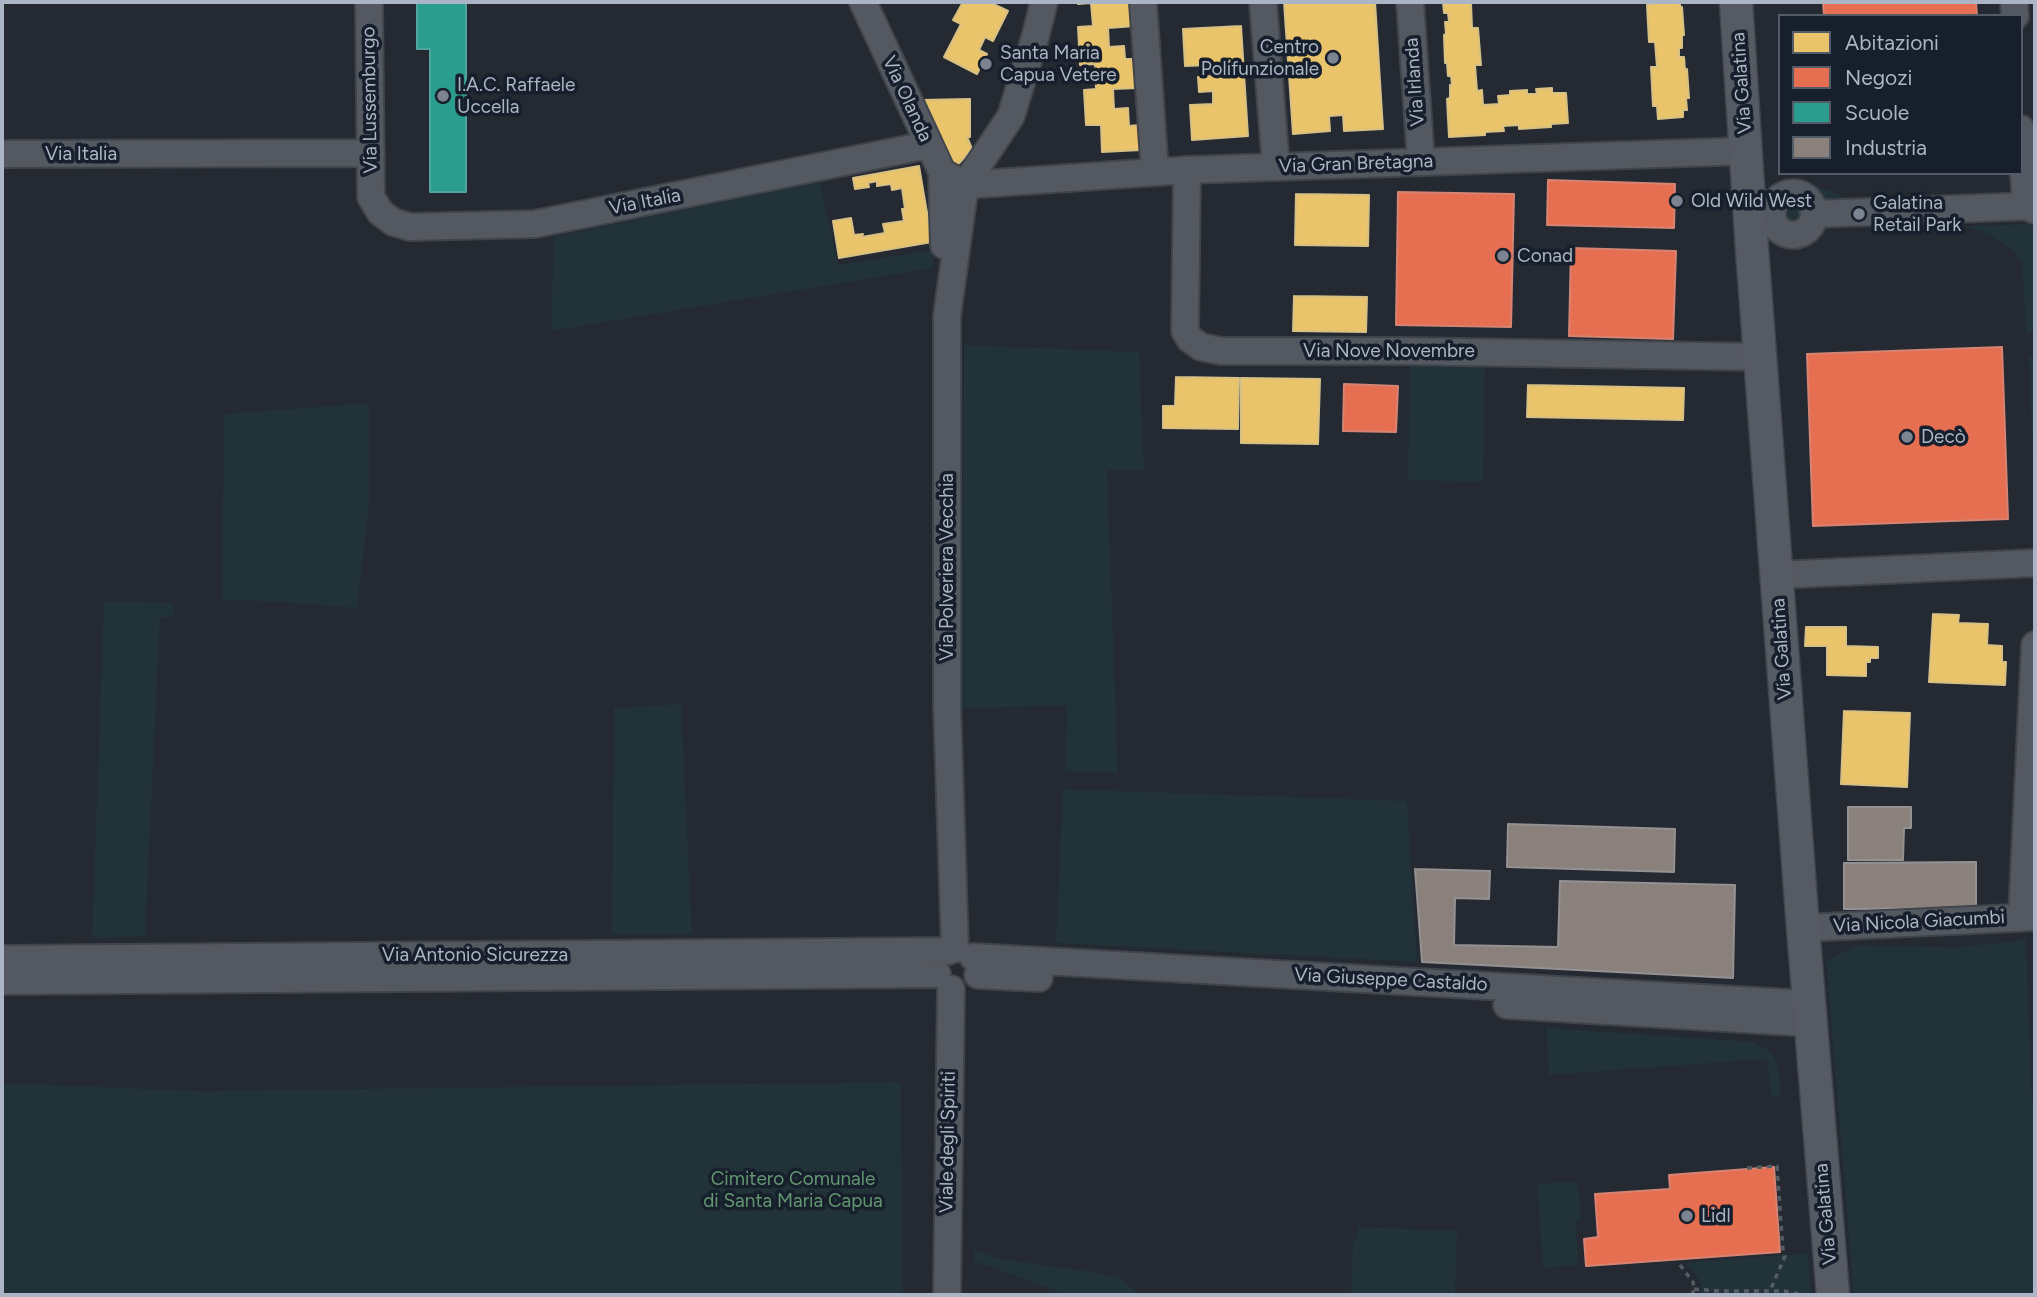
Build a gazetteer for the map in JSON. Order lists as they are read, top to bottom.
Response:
{
  "streets": {
    "main road": ["Via Galatina"],
    "street": [
      "Via Irlanda",
      "Via Olanda",
      "Via Lussemburgo",
      "Via Italia",
      "Via Gran Bretagna",
      "Via Nove Novembre",
      "Via Polveriera Vecchia",
      "Via Nicola Giacumbi",
      "Via Antonio Sicurezza",
      "Via Giuseppe Castaldo",
      "Viale degli Spiriti"
    ]
  },
  "crossings": [
    ["Via Irlanda", "Via Gran Bretagna"],
    ["Via Galatina", "Via Gran Bretagna"],
    ["Via Galatina", "Via Nove Novembre"],
    ["Via Galatina", "Via Nicola Giacumbi"],
    ["Via Galatina", "Via Giuseppe Castaldo"],
    ["Via Olanda", "Via Italia"],
    ["Via Lussemburgo", "Via Italia"],
    ["Via Gran Bretagna", "Via Nove Novembre"],
    ["Via Gran Bretagna", "Via Polveriera Vecchia"],
    ["Via Polveriera Vecchia", "Via Antonio Sicurezza"],
    ["Via Polveriera Vecchia", "Via Giuseppe Castaldo"],
    ["Via Polveriera Vecchia", "Viale degli Spiriti"],
    ["Via Antonio Sicurezza", "Via Giuseppe Castaldo"],
    ["Via Antonio Sicurezza", "Viale degli Spiriti"],
    ["Via Giuseppe Castaldo", "Viale degli Spiriti"]
  ],
  "parks": ["Cimitero Comunale di Santa Maria Capua"],
  "places": [
    "Centro Polifunzionale",
    "Santa Maria Capua Vetere",
    "I.A.C. Raffaele Uccella",
    "Old Wild West",
    "Galatina Retail Park",
    "Conad",
    "Decò",
    "Lidl"
  ],
  "legend": [
    "Abitazioni",
    "Negozi",
    "Scuole",
    "Industria"
  ]
}
